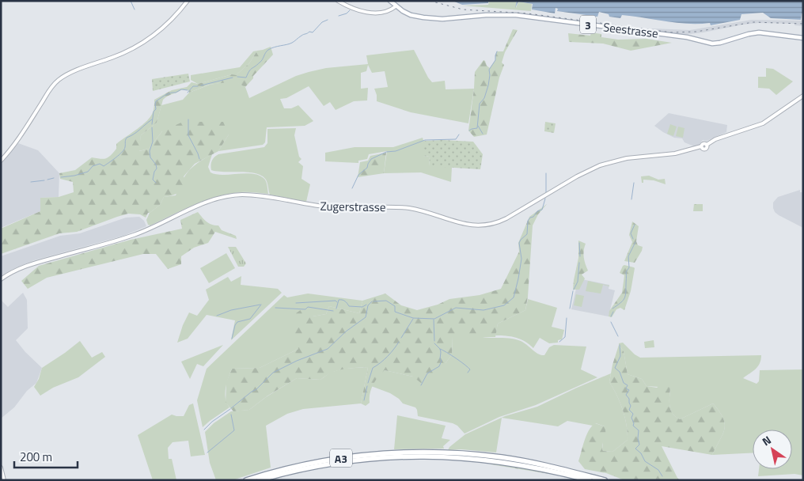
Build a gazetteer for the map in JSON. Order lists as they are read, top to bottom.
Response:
{
  "streets": {
    "highway": ["A3"],
    "main road": ["3", "Seestrasse", "Zugerstrasse"]
  },
  "scale_bar": "200 m",
  "north": "top left"
}
